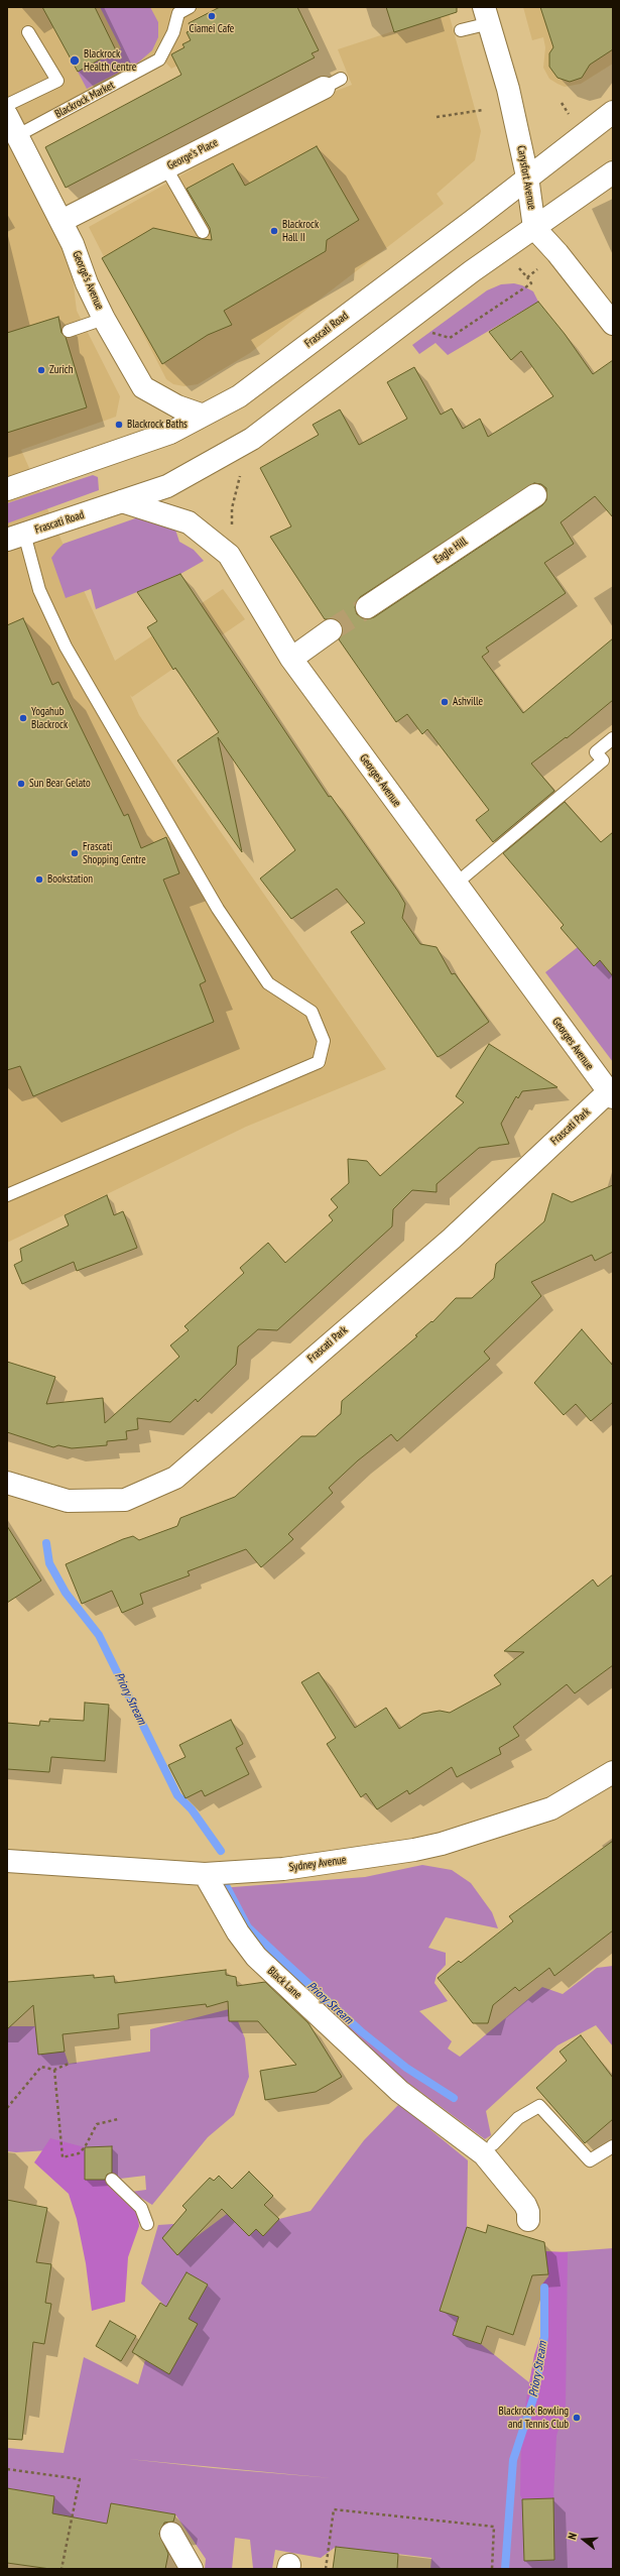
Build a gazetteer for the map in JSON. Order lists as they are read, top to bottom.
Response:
{
  "streets": {
    "main road": [
      "George's Place",
      "Carysfort Avenue",
      "George's Avenue",
      "Frascati Road",
      "Eagle Hill",
      "Georges Avenue",
      "Frascati Park",
      "Sydney Avenue",
      "Black Lane"
    ],
    "lane": ["Blackrock Market"]
  },
  "crossings": [
    ["Blackrock Market", "George's Avenue"],
    ["George's Place", "George's Avenue"],
    ["Carysfort Avenue", "Frascati Road"],
    ["George's Avenue", "Frascati Road"],
    ["Frascati Road", "Georges Avenue"],
    ["Georges Avenue", "Frascati Park"],
    ["Sydney Avenue", "Black Lane"]
  ],
  "water": ["Priory Stream"],
  "places": [
    "Ciamei Cafe",
    "Blackrock Health Centre",
    "Blackrock Hall II",
    "Zurich",
    "Blackrock Baths",
    "Ashville",
    "Yogahub Blackrock",
    "Sun Bear Gelato",
    "Frascati Shopping Centre",
    "Bookstation",
    "Blackrock Bowling and Tennis Club"
  ],
  "north": "left"
}
